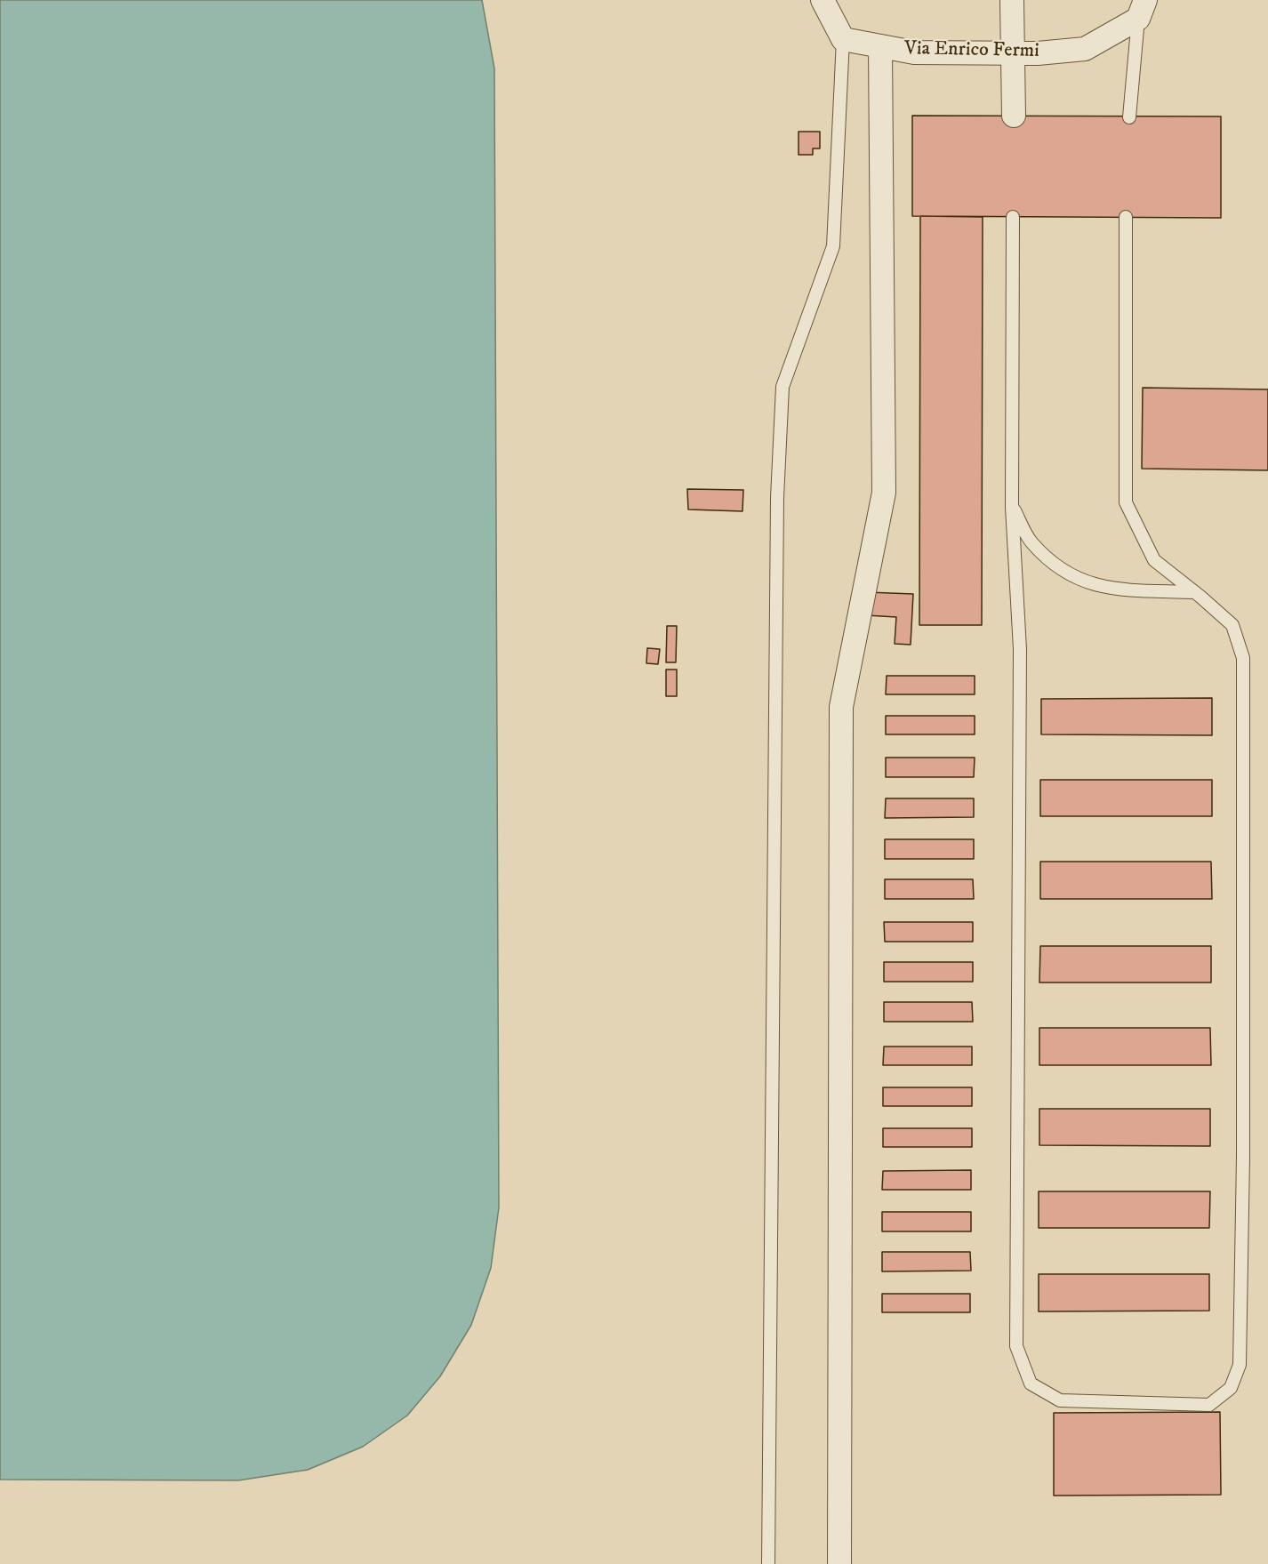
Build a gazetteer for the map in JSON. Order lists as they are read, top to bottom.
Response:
{
  "streets": {
    "street": ["Via Enrico Fermi"]
  }
}
